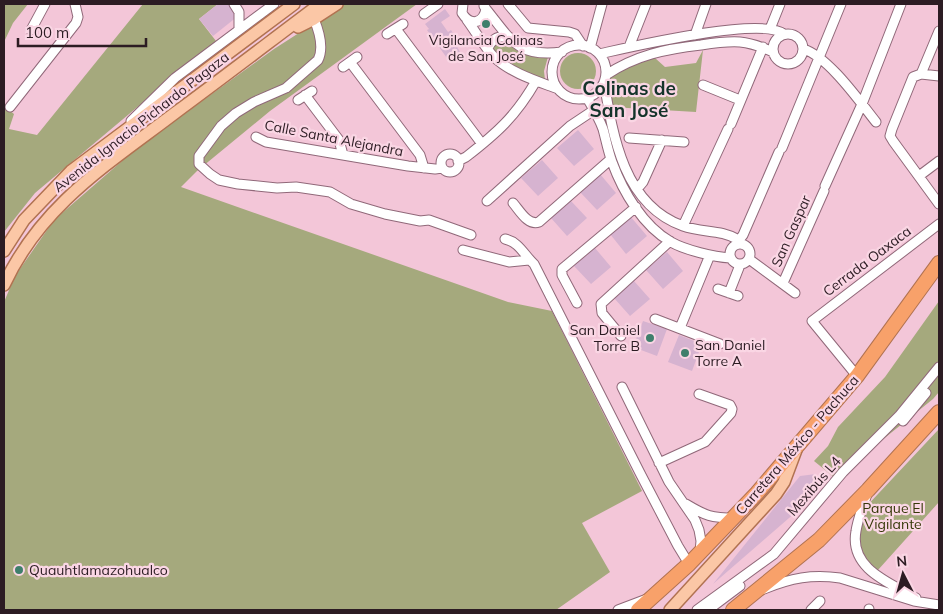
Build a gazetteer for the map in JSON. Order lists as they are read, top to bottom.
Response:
{
  "streets": {
    "highway": ["Carretera México - Pachuca"],
    "main road": ["Avenida Ignacio Pichardo Pagaza"],
    "street": [
      "Calle Santa Alejandra",
      "San Gaspar",
      "Cerrada Oaxaca",
      "Mexibús L4"
    ]
  },
  "crossings": [
    ["Cerrada Oaxaca", "Carretera México - Pachuca"]
  ],
  "districts": ["Colinas de San José"],
  "parks": ["Parque El Vigilante"],
  "places": [
    "Vigilancia Colinas de San José",
    "San Daniel Torre B",
    "San Daniel Torre A",
    "Quauhtlamazohualco"
  ],
  "scale_bar": "100 m",
  "north": "top"
}
